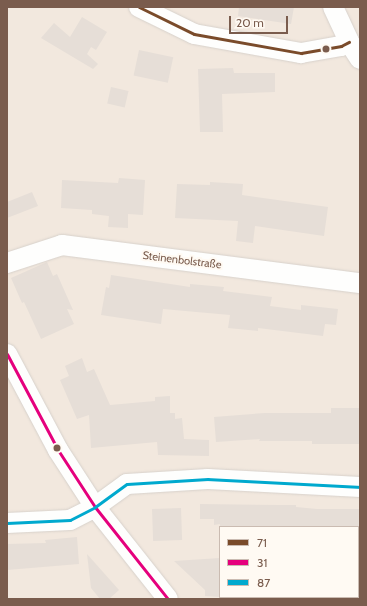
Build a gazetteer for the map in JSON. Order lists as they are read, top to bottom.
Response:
{
  "streets": {
    "street": ["Steinenbolstraße"]
  },
  "lines": ["transit line 71", "transit line 31", "transit line 87"],
  "legend": ["71", "31", "87"],
  "scale_bar": "20 m"
}
